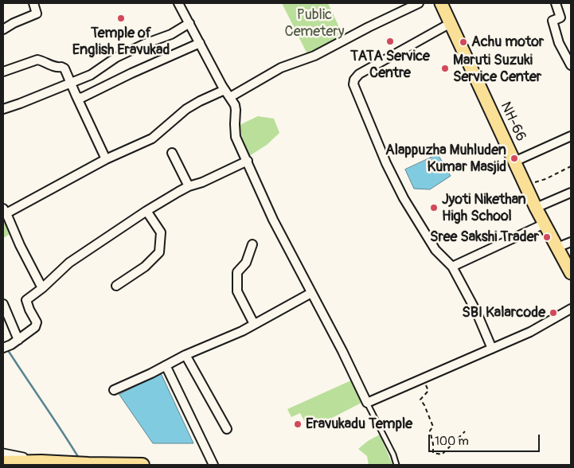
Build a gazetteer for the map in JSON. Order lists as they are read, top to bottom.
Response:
{
  "streets": {
    "main road": ["NH-66"]
  },
  "parks": ["Public Cemetery"],
  "places": [
    "Temple of English Eravukad",
    "TATA Service Centre",
    "Achu motor",
    "Maruti Suzuki Service Center",
    "Alappuzha Muhluden Kumar Masjid",
    "Jyoti Nikethan High School",
    "Sree Sakshi Trader",
    "SBI Kalarcode",
    "Eravukadu Temple"
  ],
  "scale_bar": "100 m"
}
